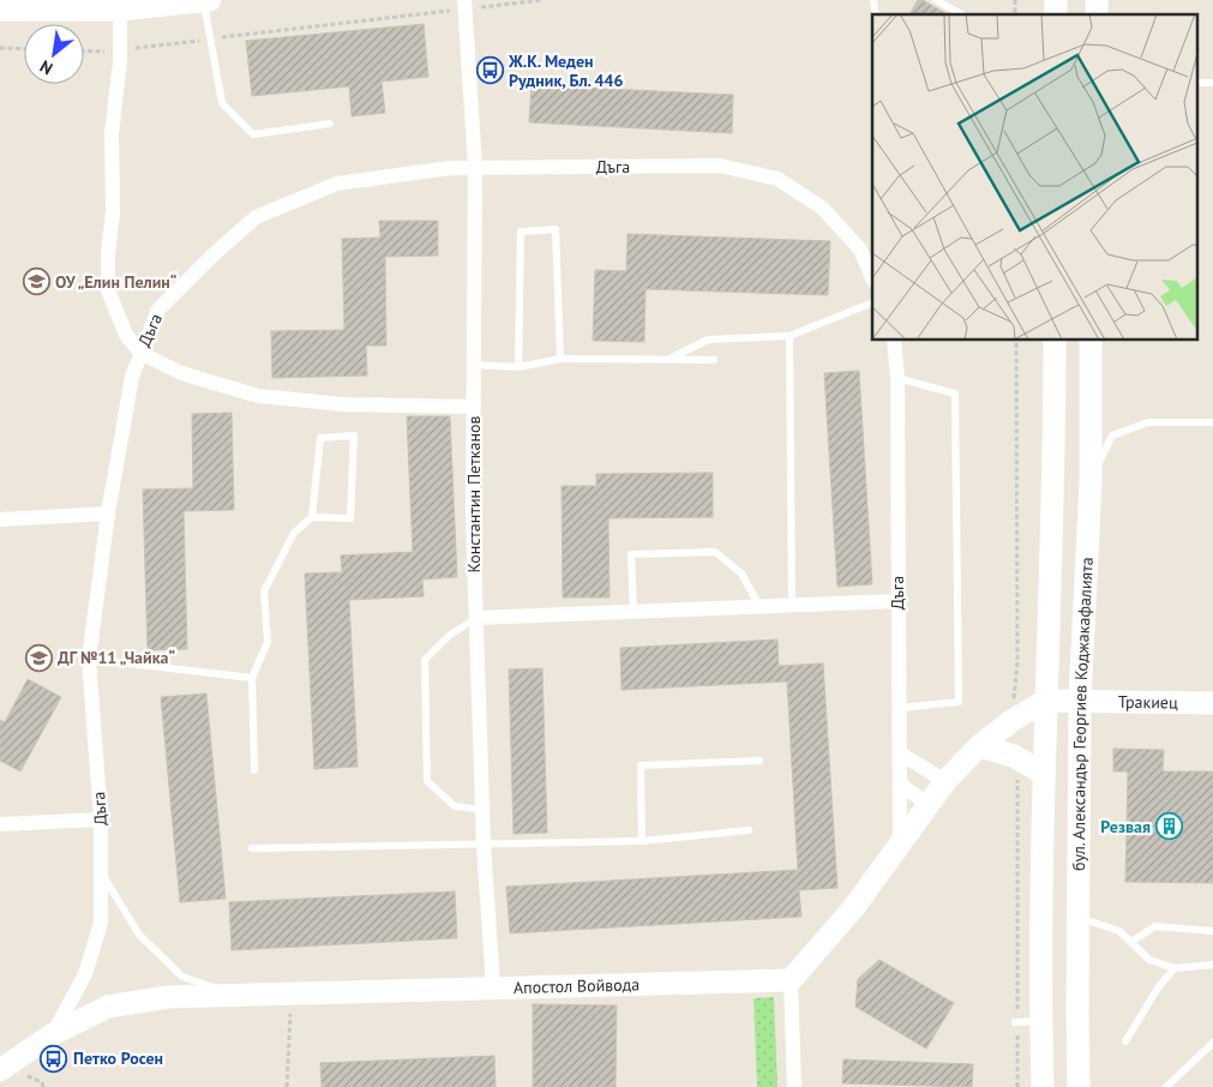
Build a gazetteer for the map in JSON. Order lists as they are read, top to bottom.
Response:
{
  "streets": {
    "main road": ["Тракиец", "бул. Александър Георгиев Коджакафалията", "Апостол Войвода"],
    "street": ["Дъга", "Константин Петканов"]
  },
  "crossings": [
    ["Дъга", "Константин Петканов"],
    ["Дъга", "Апостол Войвода"],
    ["Константин Петканов", "Апостол Войвода"],
    ["Тракиец", "бул. Александър Георгиев Коджакафалията"]
  ],
  "places": {
    "bus stop": ["Ж.К. Меден Рудник, Бл. 446", "Петко Росен"],
    "school or university": ["ОУ „Елин Пелин“", "ДГ №11 „Чайка“"],
    "building": ["Резвая"]
  },
  "north": "bottom left"
}
